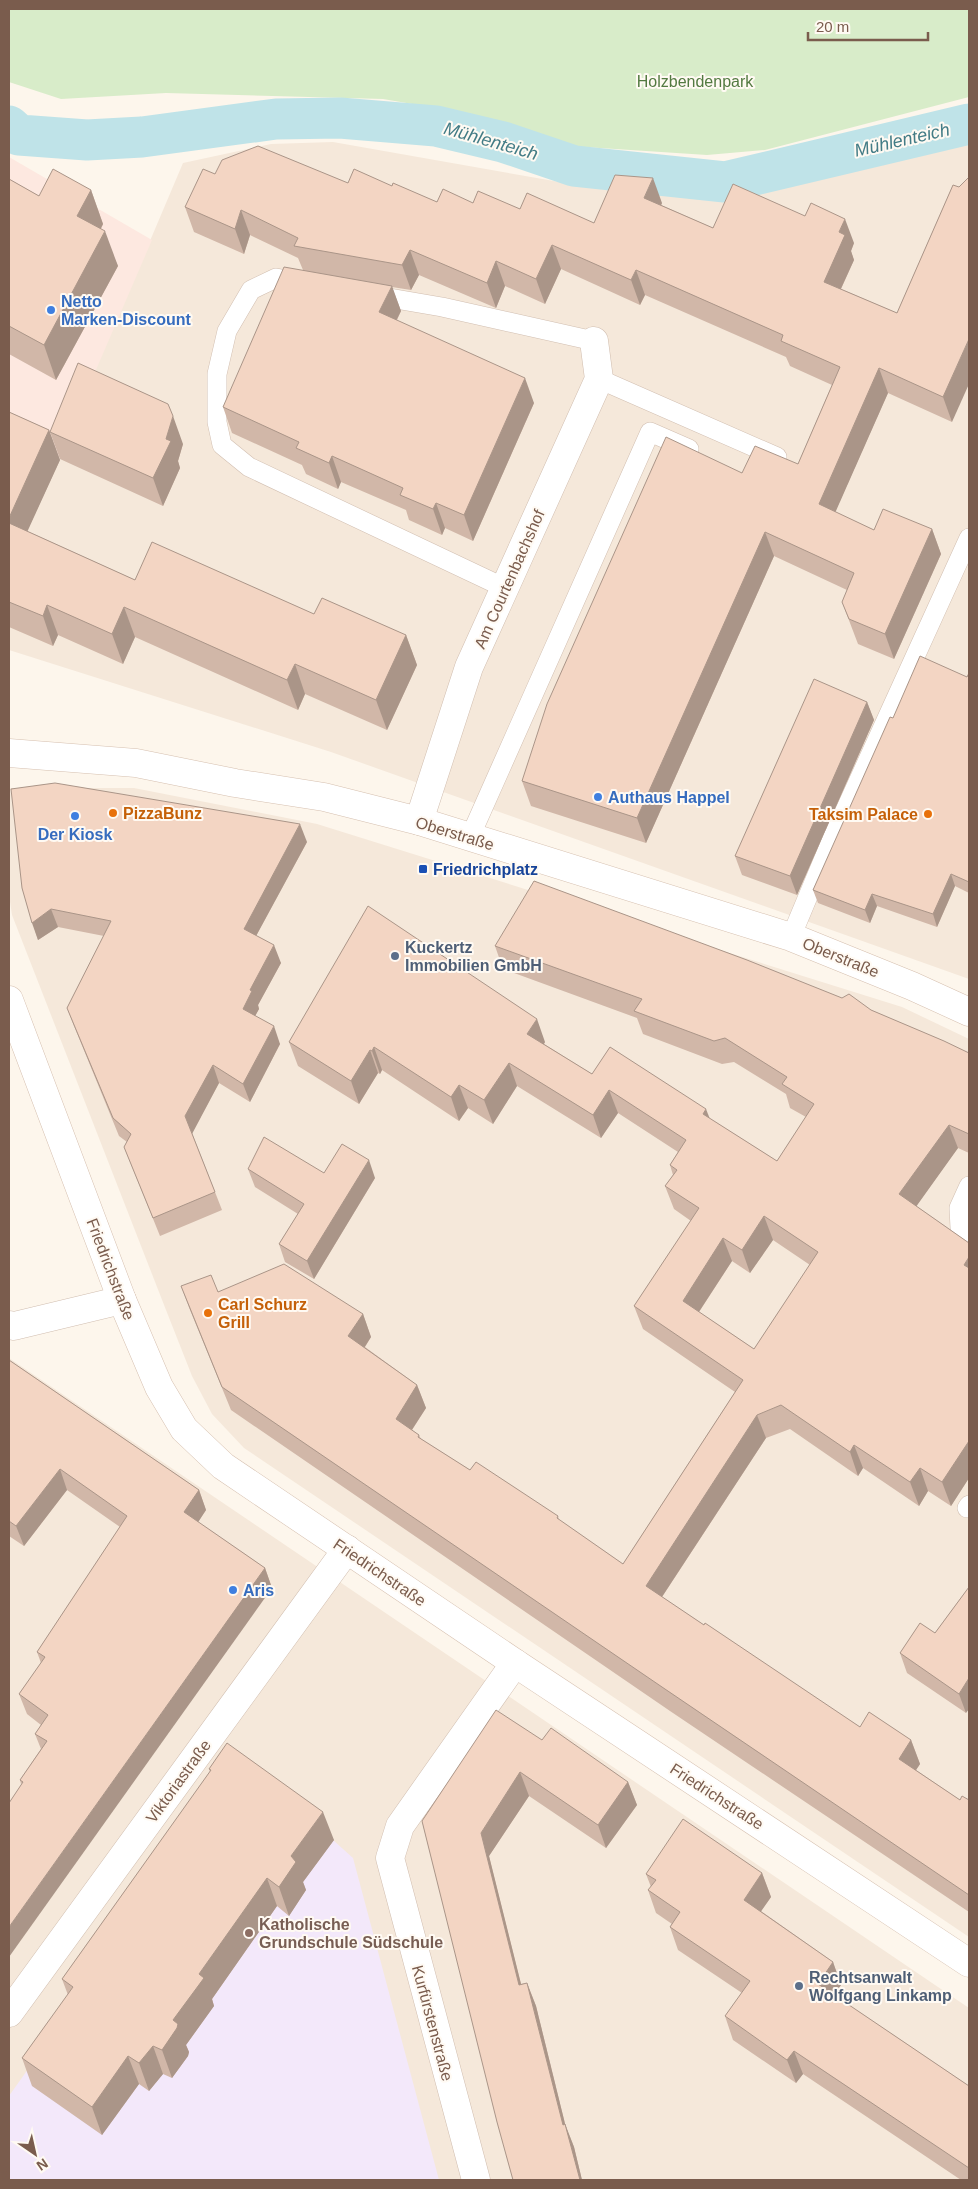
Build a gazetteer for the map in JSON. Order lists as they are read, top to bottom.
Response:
{
  "streets": {
    "main road": [
      "Am Courtenbachshof",
      "Oberstraße",
      "Friedrichstraße",
      "Viktoriastraße",
      "Kurfürstenstraße"
    ]
  },
  "crossings": [
    ["Am Courtenbachshof", "Oberstraße"],
    ["Friedrichstraße", "Viktoriastraße"],
    ["Friedrichstraße", "Kurfürstenstraße"]
  ],
  "water": ["Mühlenteich"],
  "parks": ["Holzbendenpark"],
  "places": {
    "other": [
      "Netto Marken-Discount",
      "Authaus Happel",
      "PizzaBunz",
      "Taksim Palace",
      "Der Kiosk",
      "Kuckertz Immobilien GmbH",
      "Carl Schurz Grill",
      "Aris",
      "Katholische Grundschule Südschule",
      "Rechtsanwalt Wolfgang Linkamp"
    ],
    "transit": ["Friedrichplatz"]
  },
  "scale_bar": "20 m",
  "north": "bottom right"
}
